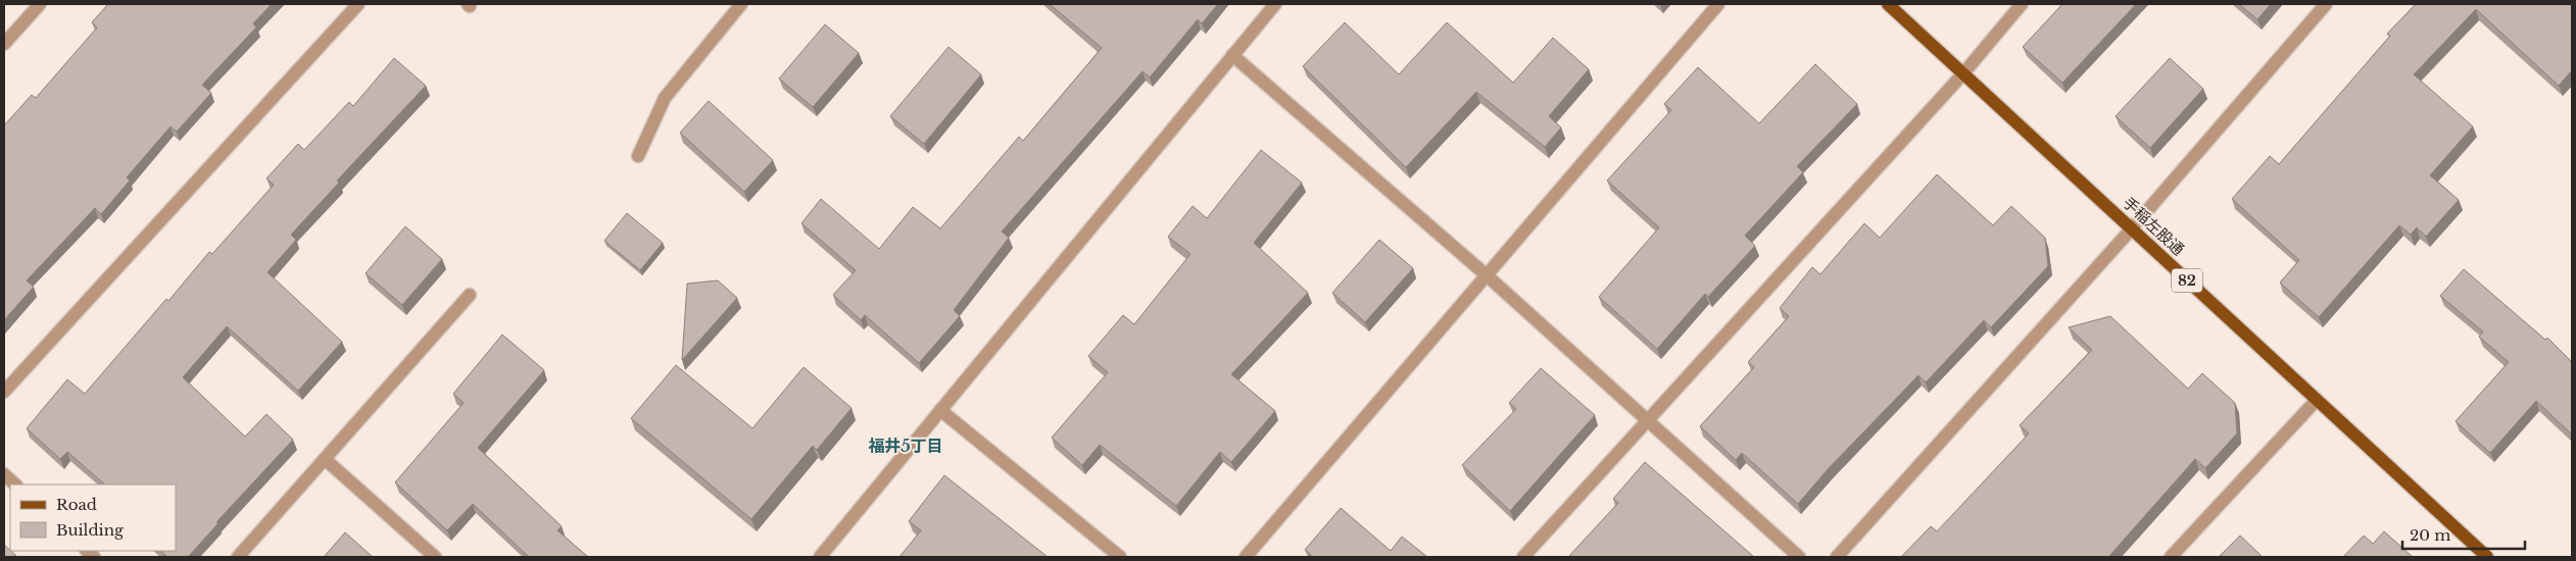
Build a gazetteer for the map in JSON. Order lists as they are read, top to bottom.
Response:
{
  "streets": {
    "main road": ["手稲左股通", "82"]
  },
  "districts": ["福井5丁目"],
  "legend": ["Road", "Building"],
  "scale_bar": "20 m"
}
